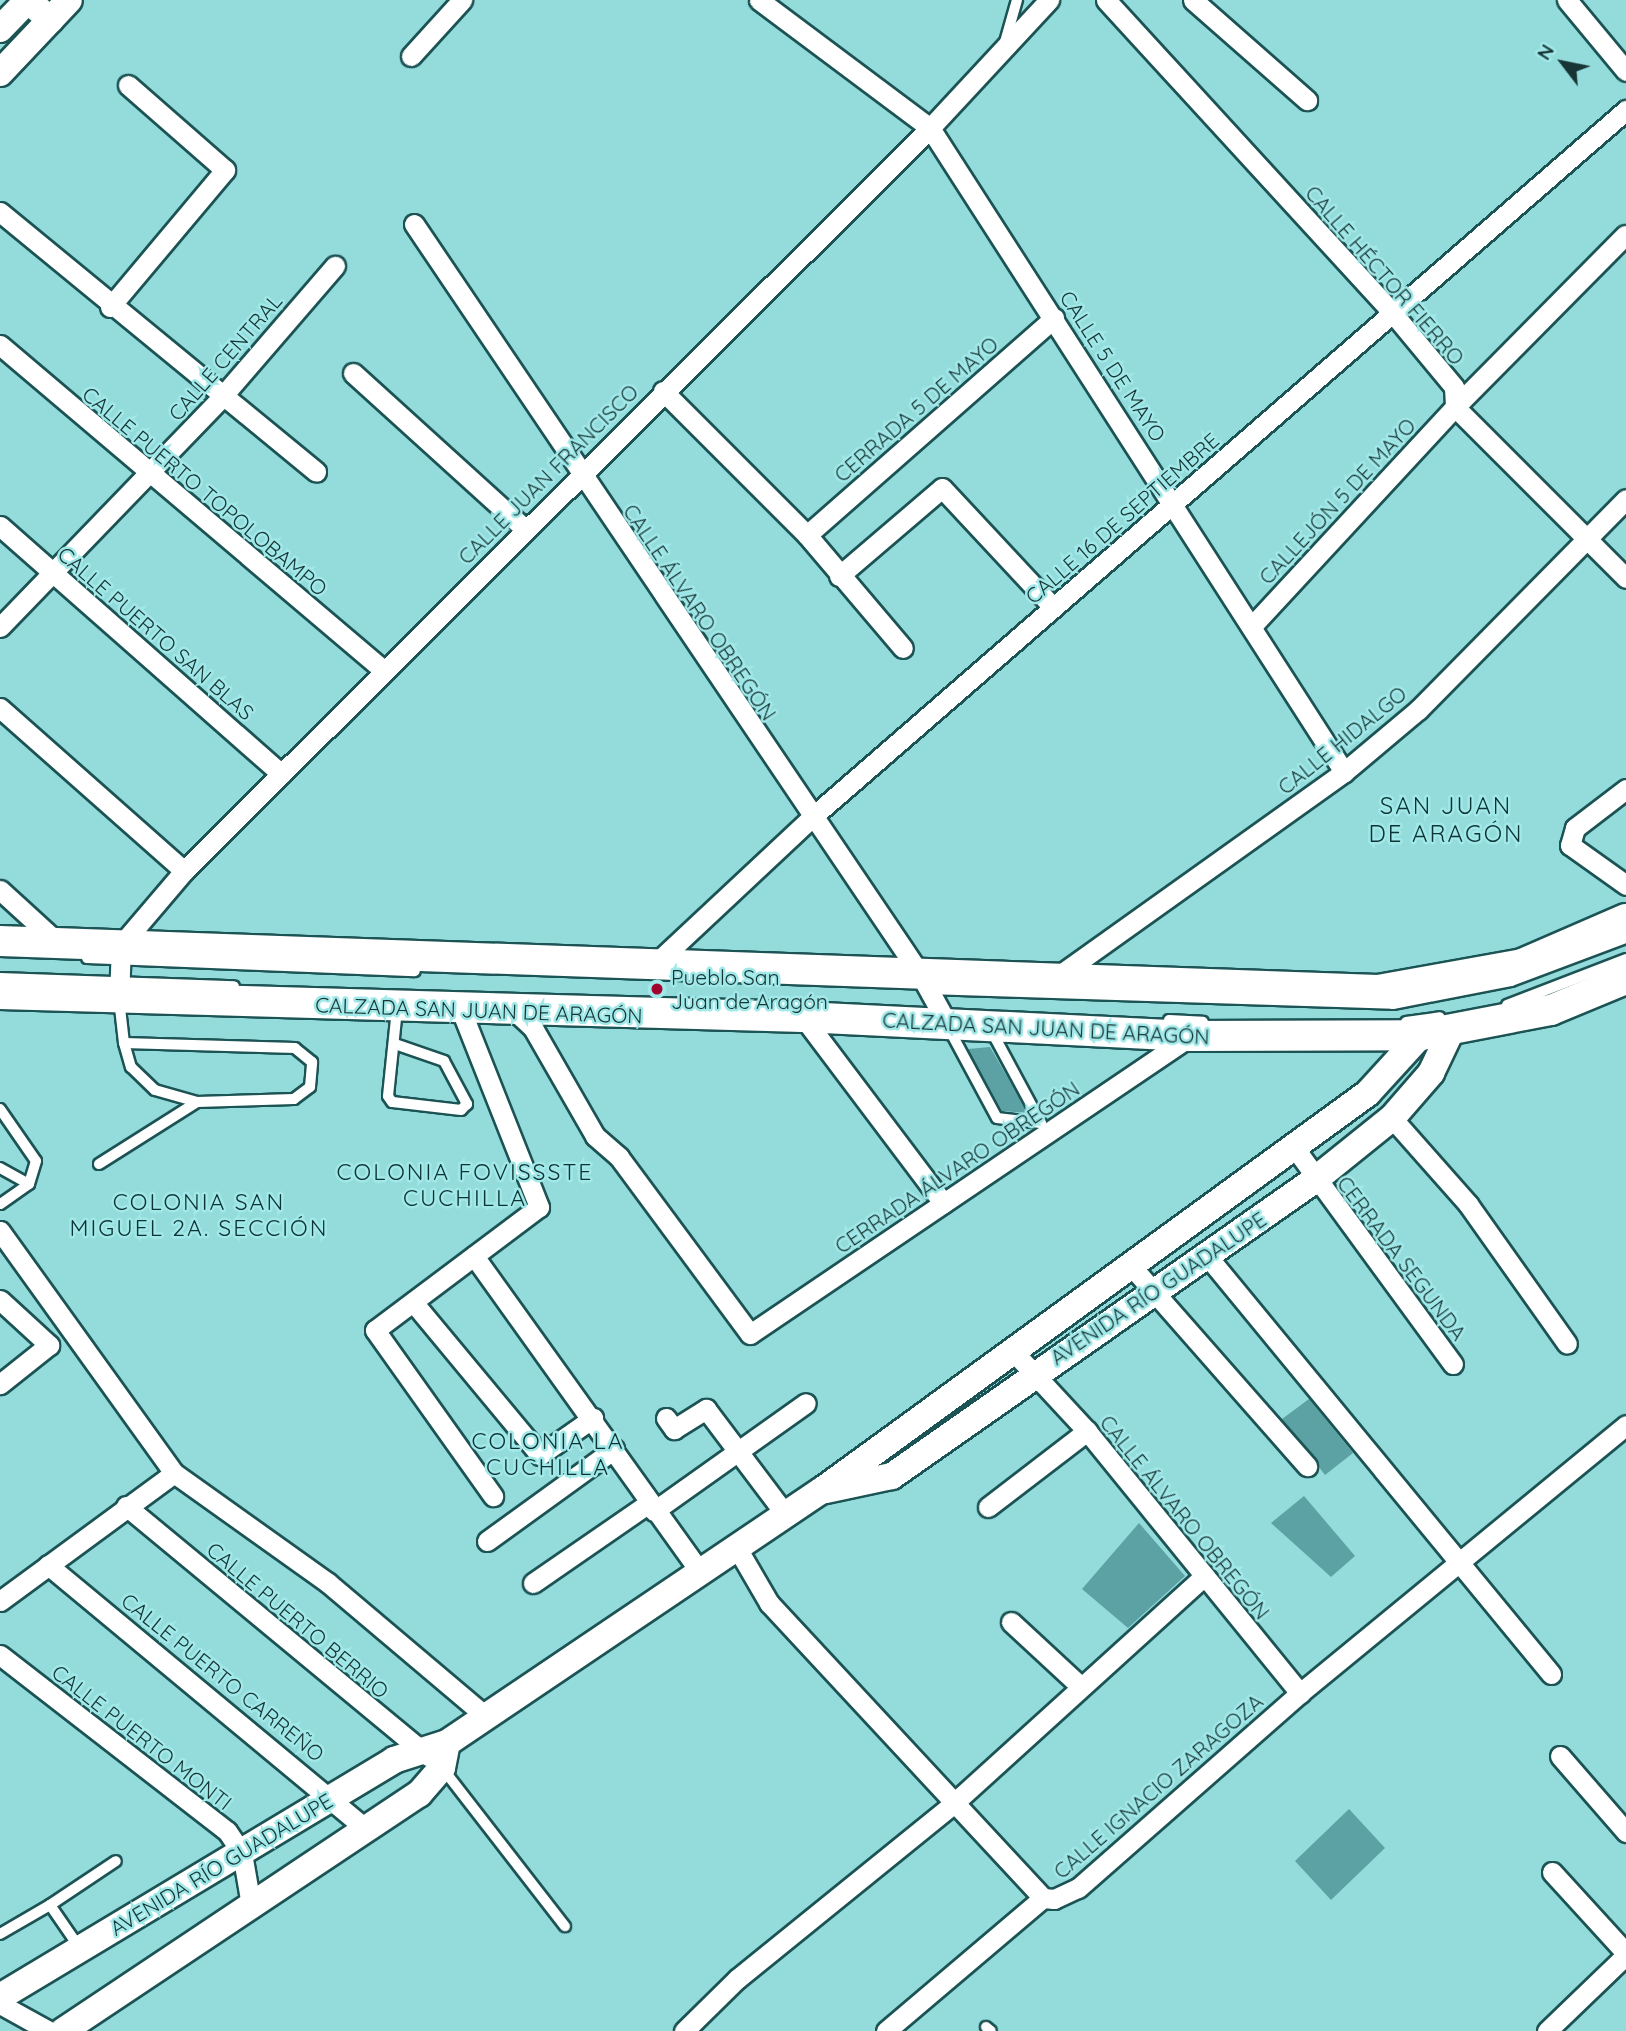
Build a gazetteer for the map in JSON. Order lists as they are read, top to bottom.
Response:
{
  "streets": {
    "main road": ["CALZADA SAN JUAN DE ARAGÓN"],
    "street": [
      "CALLE HÉCTOR FIERRO",
      "CALLE CENTRAL",
      "CALLE 5 DE MAYO",
      "CERRADA 5 DE MAYO",
      "CALLE JUAN FRANCISCO",
      "CALLE PUERTO TOPOLOBAMPO",
      "CALLEJÓN 5 DE MAYO",
      "CALLE 16 DE SEPTIEMBRE",
      "CALLE ÁLVARO OBREGÓN",
      "CALLE PUERTO SAN BLAS",
      "CALLE HIDALGO",
      "CERRADA ÁLVARO OBREGÓN",
      "CERRADA SEGUNDA",
      "AVENIDA RÍO GUADALUPE",
      "CALLE PUERTO BERRIO",
      "CALLE PUERTO CARREÑO",
      "CALLE PUERTO MONTI",
      "CALLE IGNACIO ZARAGOZA"
    ]
  },
  "crossings": [
    ["CALLE HÉCTOR FIERRO", "CALLEJÓN 5 DE MAYO"],
    ["CALLE HÉCTOR FIERRO", "CALLE 16 DE SEPTIEMBRE"],
    ["CALLE HÉCTOR FIERRO", "CALLE HIDALGO"],
    ["CALLE CENTRAL", "CALLE PUERTO TOPOLOBAMPO"],
    ["CALLE CENTRAL", "CALLE PUERTO SAN BLAS"],
    ["CALLE 5 DE MAYO", "CERRADA 5 DE MAYO"],
    ["CALLE 5 DE MAYO", "CALLE JUAN FRANCISCO"],
    ["CALLE 5 DE MAYO", "CALLEJÓN 5 DE MAYO"],
    ["CALLE 5 DE MAYO", "CALLE 16 DE SEPTIEMBRE"],
    ["CALLE 5 DE MAYO", "CALLE HIDALGO"],
    ["CALLE JUAN FRANCISCO", "CALLE PUERTO TOPOLOBAMPO"],
    ["CALLE JUAN FRANCISCO", "CALLE ÁLVARO OBREGÓN"],
    ["CALLE JUAN FRANCISCO", "CALLE PUERTO SAN BLAS"],
    ["CALLE JUAN FRANCISCO", "CALZADA SAN JUAN DE ARAGÓN"],
    ["CALLE 16 DE SEPTIEMBRE", "CALLE ÁLVARO OBREGÓN"],
    ["CALLE 16 DE SEPTIEMBRE", "CALZADA SAN JUAN DE ARAGÓN"],
    ["CALLE ÁLVARO OBREGÓN", "CALZADA SAN JUAN DE ARAGÓN"],
    ["CALLE ÁLVARO OBREGÓN", "AVENIDA RÍO GUADALUPE"],
    ["CALLE ÁLVARO OBREGÓN", "CALLE IGNACIO ZARAGOZA"],
    ["CALLE HIDALGO", "CALZADA SAN JUAN DE ARAGÓN"],
    ["CALZADA SAN JUAN DE ARAGÓN", "CERRADA ÁLVARO OBREGÓN"],
    ["CALZADA SAN JUAN DE ARAGÓN", "AVENIDA RÍO GUADALUPE"],
    ["CERRADA SEGUNDA", "AVENIDA RÍO GUADALUPE"],
    ["AVENIDA RÍO GUADALUPE", "CALLE PUERTO BERRIO"],
    ["AVENIDA RÍO GUADALUPE", "CALLE PUERTO CARREÑO"],
    ["AVENIDA RÍO GUADALUPE", "CALLE PUERTO MONTI"],
    ["AVENIDA RÍO GUADALUPE", "CALLE IGNACIO ZARAGOZA"]
  ],
  "districts": [
    "SAN JUAN DE ARAGÓN",
    "COLONIA FOVISSSTE CUCHILLA",
    "COLONIA SAN MIGUEL 2A. SECCIÓN",
    "COLONIA LA CUCHILLA"
  ],
  "places": ["Pueblo San Juan de Aragón"],
  "north": "top left"
}
